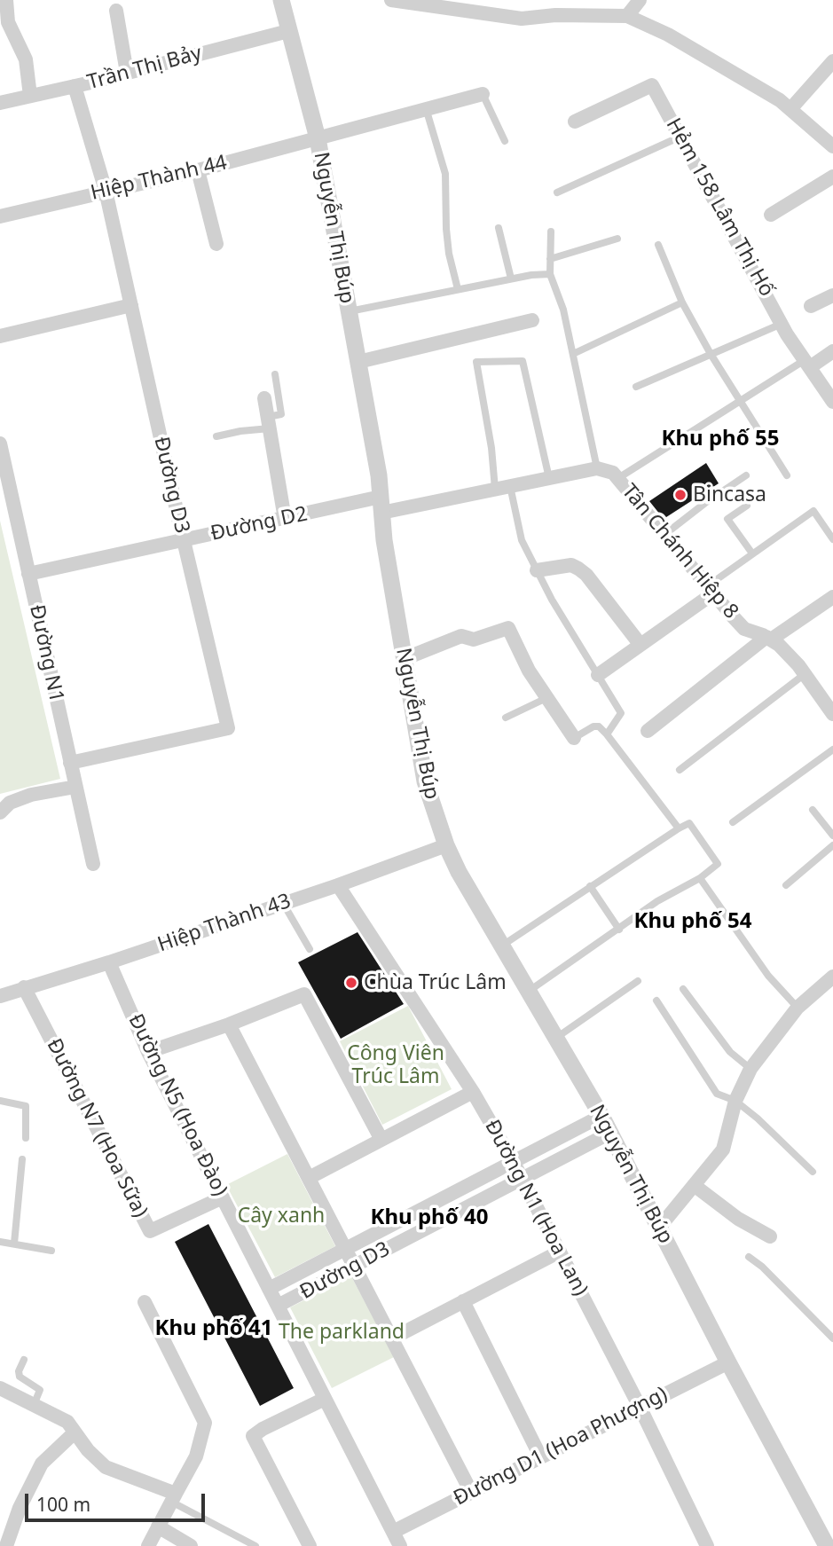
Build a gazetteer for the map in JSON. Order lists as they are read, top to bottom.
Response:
{
  "streets": {
    "street": [
      "Trần Thị Bảy",
      "Hiệp Thành 44",
      "Hẻm 158 Lâm Thị Hố",
      "Nguyễn Thị Búp",
      "Đường D3",
      "Đường D2",
      "Tân Chánh Hiệp 8",
      "Đường N1",
      "Hiệp Thành 43",
      "Đường N5 (Hoa Đào)",
      "Đường N7 (Hoa Sữa)",
      "Đường N1 (Hoa Lan)",
      "Đường D1 (Hoa Phượng)"
    ]
  },
  "crossings": [
    ["Trần Thị Bảy", "Nguyễn Thị Búp"],
    ["Trần Thị Bảy", "Đường D3"],
    ["Hiệp Thành 44", "Nguyễn Thị Búp"],
    ["Hiệp Thành 44", "Đường D3"],
    ["Nguyễn Thị Búp", "Đường D3"],
    ["Nguyễn Thị Búp", "Đường D2"],
    ["Nguyễn Thị Búp", "Hiệp Thành 43"],
    ["Nguyễn Thị Búp", "Đường D1 (Hoa Phượng)"],
    ["Đường D3", "Đường D2"],
    ["Đường D3", "Đường N1"],
    ["Đường D3", "Đường N5 (Hoa Đào)"],
    ["Đường D3", "Đường N1 (Hoa Lan)"],
    ["Đường D2", "Đường N1"],
    ["Hiệp Thành 43", "Đường N5 (Hoa Đào)"],
    ["Hiệp Thành 43", "Đường N7 (Hoa Sữa)"],
    ["Hiệp Thành 43", "Đường N1 (Hoa Lan)"],
    ["Đường N5 (Hoa Đào)", "Đường N7 (Hoa Sữa)"],
    ["Đường N5 (Hoa Đào)", "Đường D1 (Hoa Phượng)"],
    ["Đường N1 (Hoa Lan)", "Đường D1 (Hoa Phượng)"]
  ],
  "districts": [
    "Khu phố 55",
    "Khu phố 54",
    "Khu phố 40",
    "Khu phố 41"
  ],
  "parks": ["Công Viên Trúc Lâm", "Cây xanh", "The parkland"],
  "places": ["Bincasa", "Chùa Trúc Lâm"],
  "scale_bar": "100 m"
}
